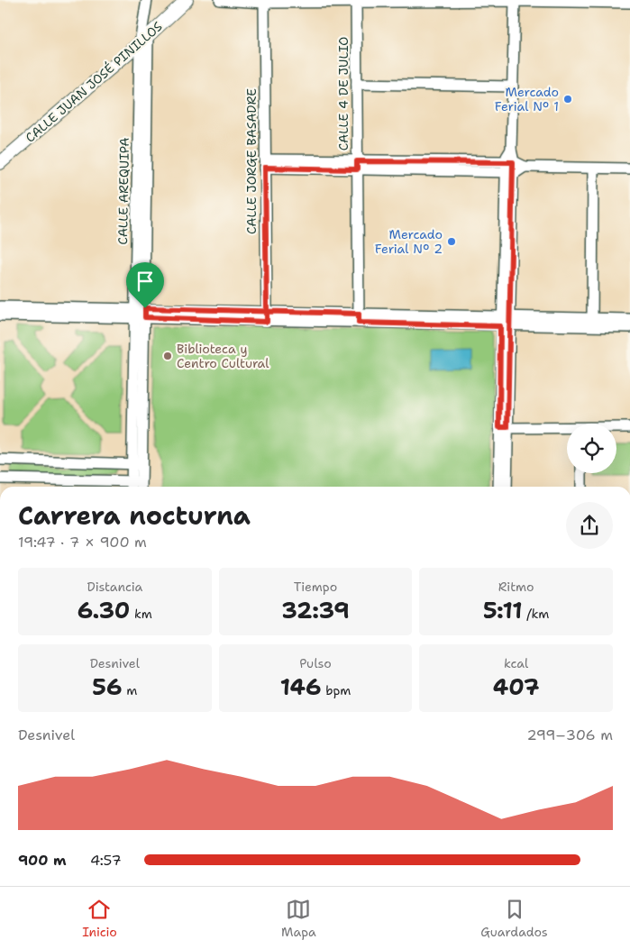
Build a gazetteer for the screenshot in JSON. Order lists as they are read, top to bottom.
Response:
{
  "streets": {
    "street": [
      "CALLE JUAN JOSÉ PINILLOS",
      "CALLE 4 DE JULIO",
      "CALLE JORGE BASADRE",
      "CALLE AREQUIPA"
    ]
  },
  "crossings": [
    ["CALLE JUAN JOSÉ PINILLOS", "CALLE AREQUIPA"]
  ],
  "places": ["Mercado Ferial Nº 1", "Mercado Ferial Nº 2", "Biblioteca y Centro Cultural"],
  "page": {
    "heading": ["Carrera nocturna", "19:47 · 7 × 900 m"],
    "stats": [
      ["Distancia", "6.30 km"],
      ["Tiempo", "32:39"],
      ["Ritmo", "5:11 /km"],
      ["Desnivel", "56 m"],
      ["Pulso", "146 bpm"],
      ["kcal", "407"]
    ],
    "chart": ["Desnivel", "299–306 m"],
    "list": [
      {
        "name": "900 m",
        "note": "4:57"
      }
    ],
    "tabs": ["Inicio", "Mapa", "Guardados"]
  }
}
